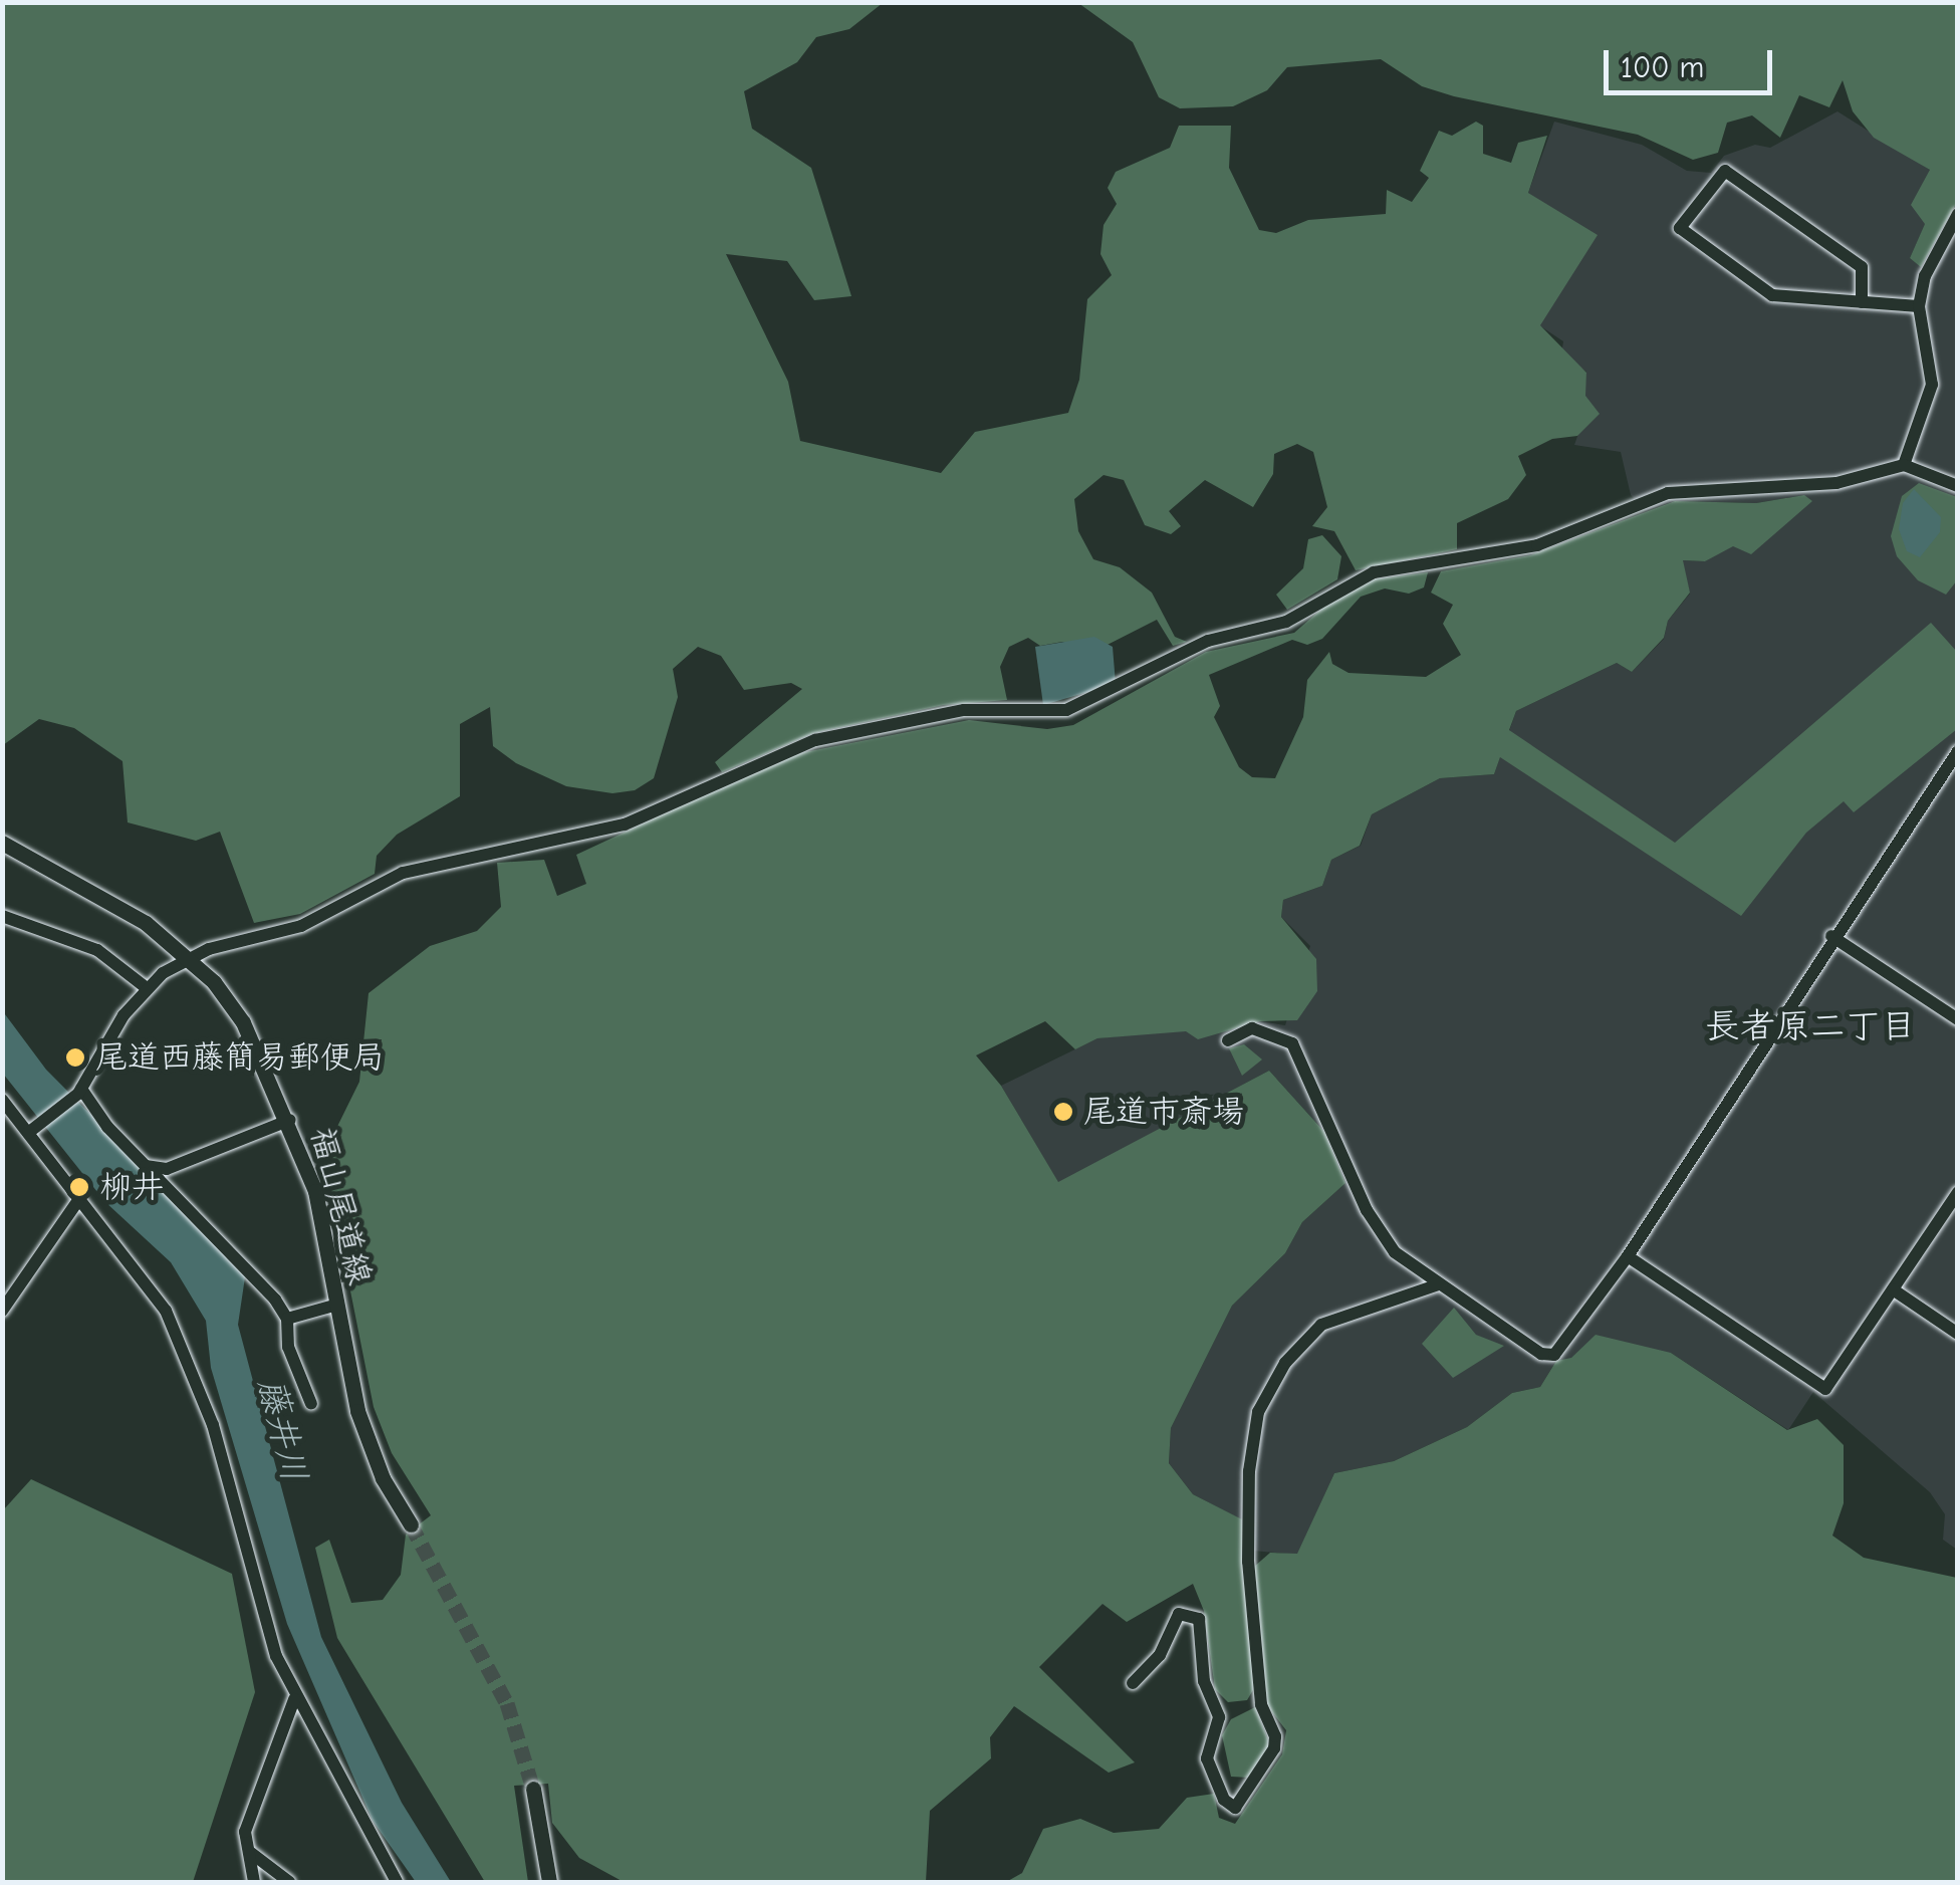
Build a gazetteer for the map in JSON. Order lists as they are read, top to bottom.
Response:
{
  "streets": {
    "main road": ["福山尾道線"]
  },
  "districts": ["長者原二丁目"],
  "water": ["藤井川"],
  "places": ["尾道西藤簡易郵便局", "尾道市斎場", "柳井"],
  "scale_bar": "100 m"
}
